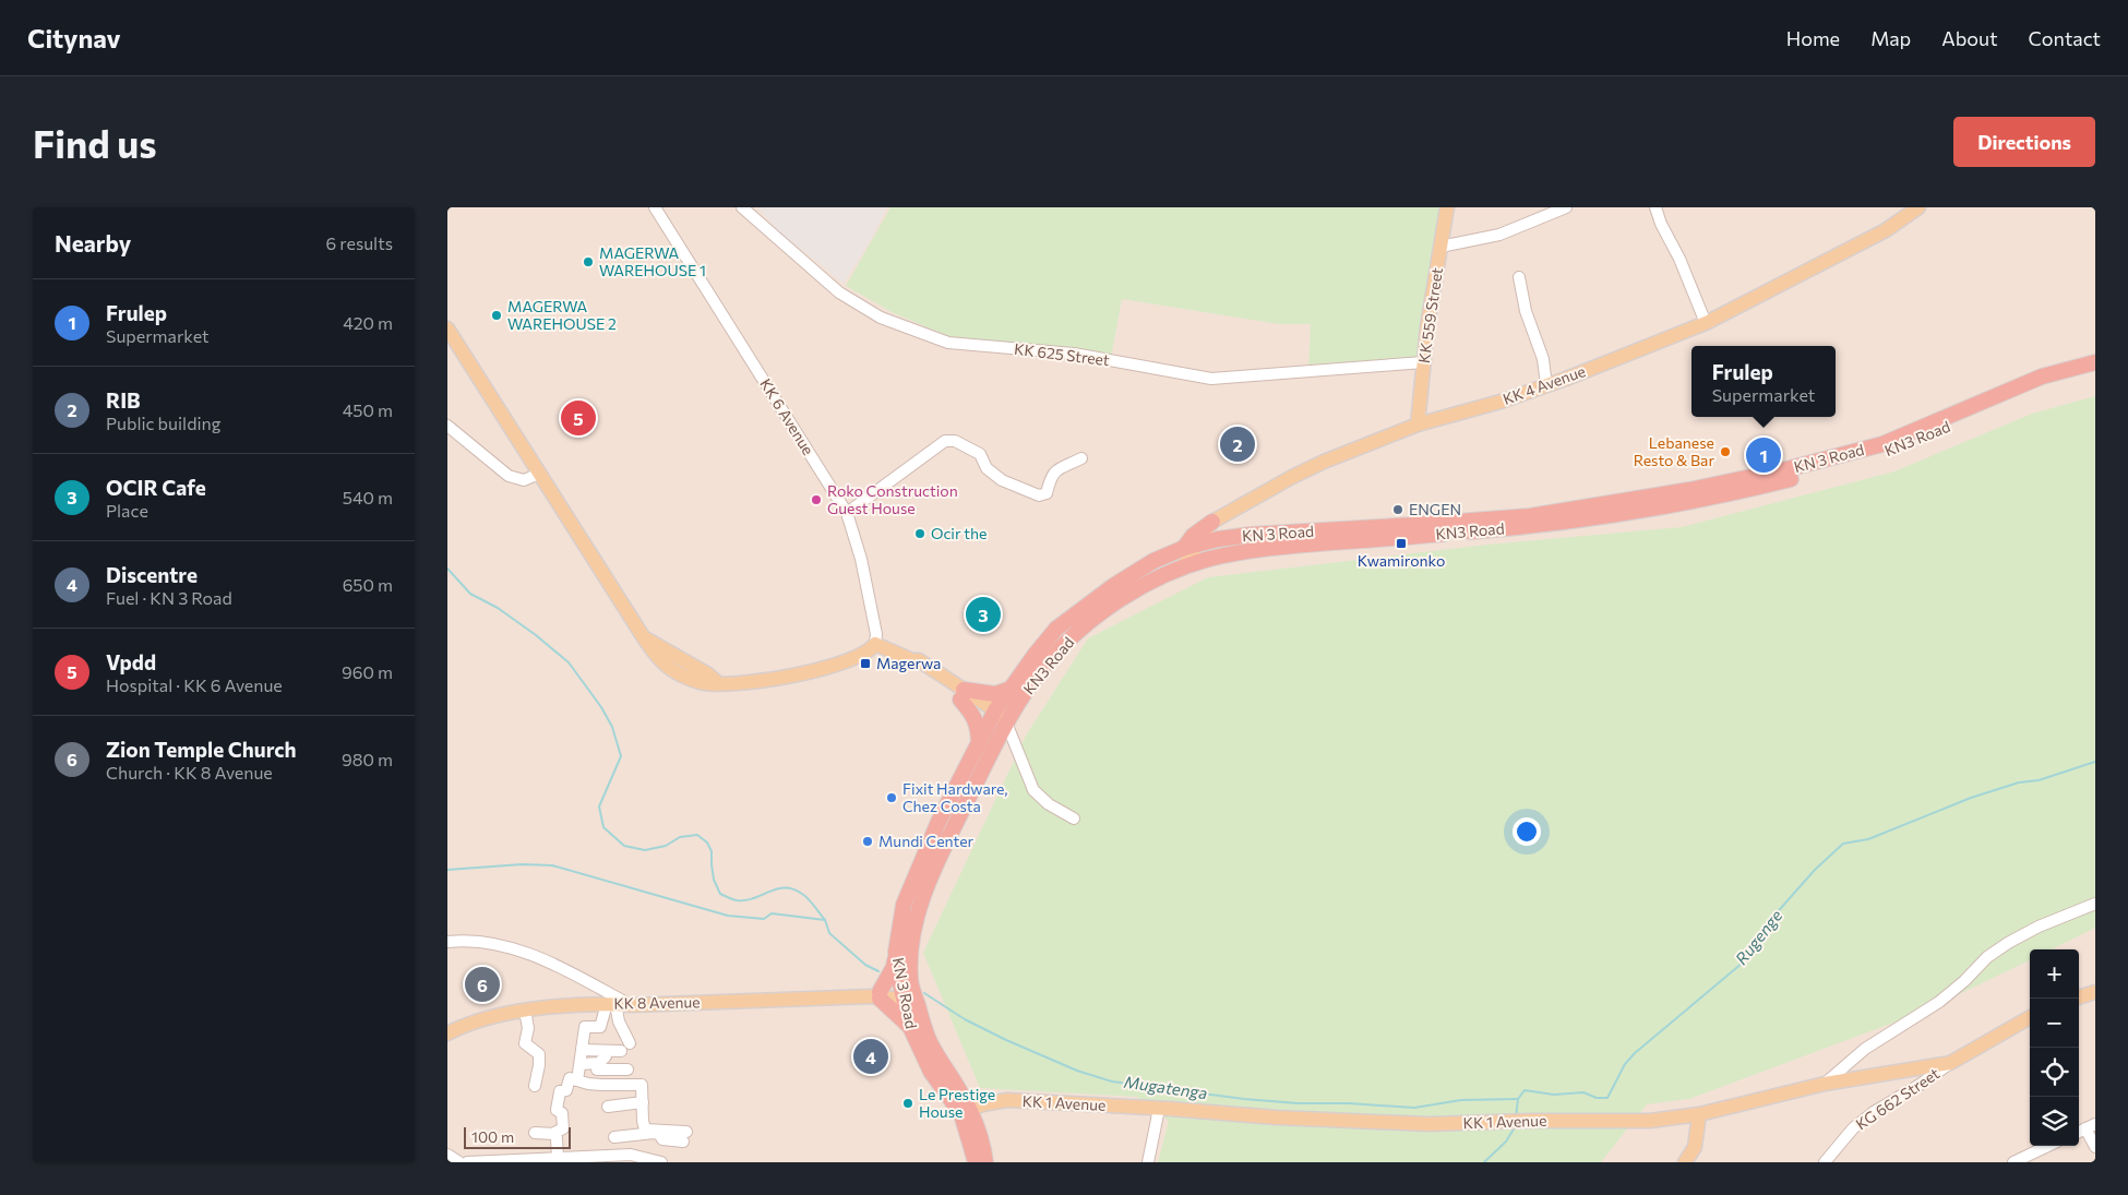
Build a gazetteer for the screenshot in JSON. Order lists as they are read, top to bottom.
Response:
{
  "streets": {
    "highway": ["KN3 Road", "KN 3 Road"],
    "main road": [
      "KK 559 Street",
      "KK 4 Avenue",
      "KK 8 Avenue",
      "KK 1 Avenue"
    ],
    "street": ["KK 625 Street", "KK 6 Avenue", "KG 662 Street"]
  },
  "crossings": [
    ["KK 559 Street", "KK 625 Street"],
    ["KK 559 Street", "KK 4 Avenue"],
    ["KN3 Road", "KN 3 Road"],
    ["KN 3 Road", "KK 8 Avenue"],
    ["KN 3 Road", "KK 1 Avenue"],
    ["KG 662 Street", "KK 1 Avenue"]
  ],
  "water": ["Rugenge", "Mugatenga"],
  "places": {
    "other": [
      "MAGERWA WAREHOUSE 1",
      "MAGERWA WAREHOUSE 2",
      "Lebanese Resto & Bar",
      "Roko Construction Guest House",
      "ENGEN",
      "Ocir the",
      "Fixit Hardware, Chez Costa",
      "Mundi Center",
      "Le Prestige House"
    ],
    "transit": ["Kwamironko", "Magerwa"]
  },
  "scale_bar": "100 m",
  "page": {
    "header": "Citynav",
    "nav": [
      "Home",
      "Map",
      "About",
      "Contact"
    ],
    "buttons": "Directions",
    "title": "Find us",
    "heading": ["Nearby", "6 results"],
    "list": [
      {
        "mark": "1",
        "name": "Frulep",
        "note": "Supermarket",
        "value": "420 m"
      },
      {
        "mark": "2",
        "name": "RIB",
        "note": "Public building",
        "value": "450 m"
      },
      {
        "mark": "3",
        "name": "OCIR Cafe",
        "note": "Place",
        "value": "540 m"
      },
      {
        "mark": "4",
        "name": "Discentre",
        "note": "Fuel · KN 3 Road",
        "value": "650 m"
      },
      {
        "mark": "5",
        "name": "Vpdd",
        "note": "Hospital · KK 6 Avenue",
        "value": "960 m"
      },
      {
        "mark": "6",
        "name": "Zion Temple Church",
        "note": "Church · KK 8 Avenue",
        "value": "980 m"
      }
    ],
    "popup": ["Frulep", "Supermarket"],
    "pins": [
      "5",
      "2",
      "1",
      "3",
      "6",
      "4"
    ],
    "map_buttons": ["+", "−"],
    "scale": "100 m"
  }
}
